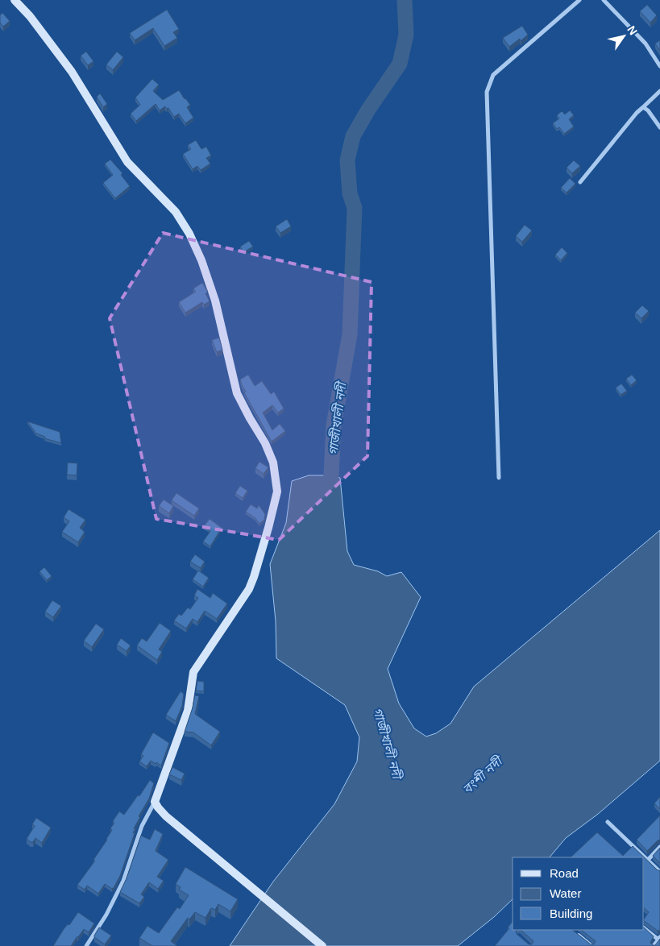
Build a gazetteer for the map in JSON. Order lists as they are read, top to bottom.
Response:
{
  "water": ["গাজীখালী নদী", "বংশী নদী"],
  "legend": ["Road", "Water", "Building"],
  "north": "top right"
}
